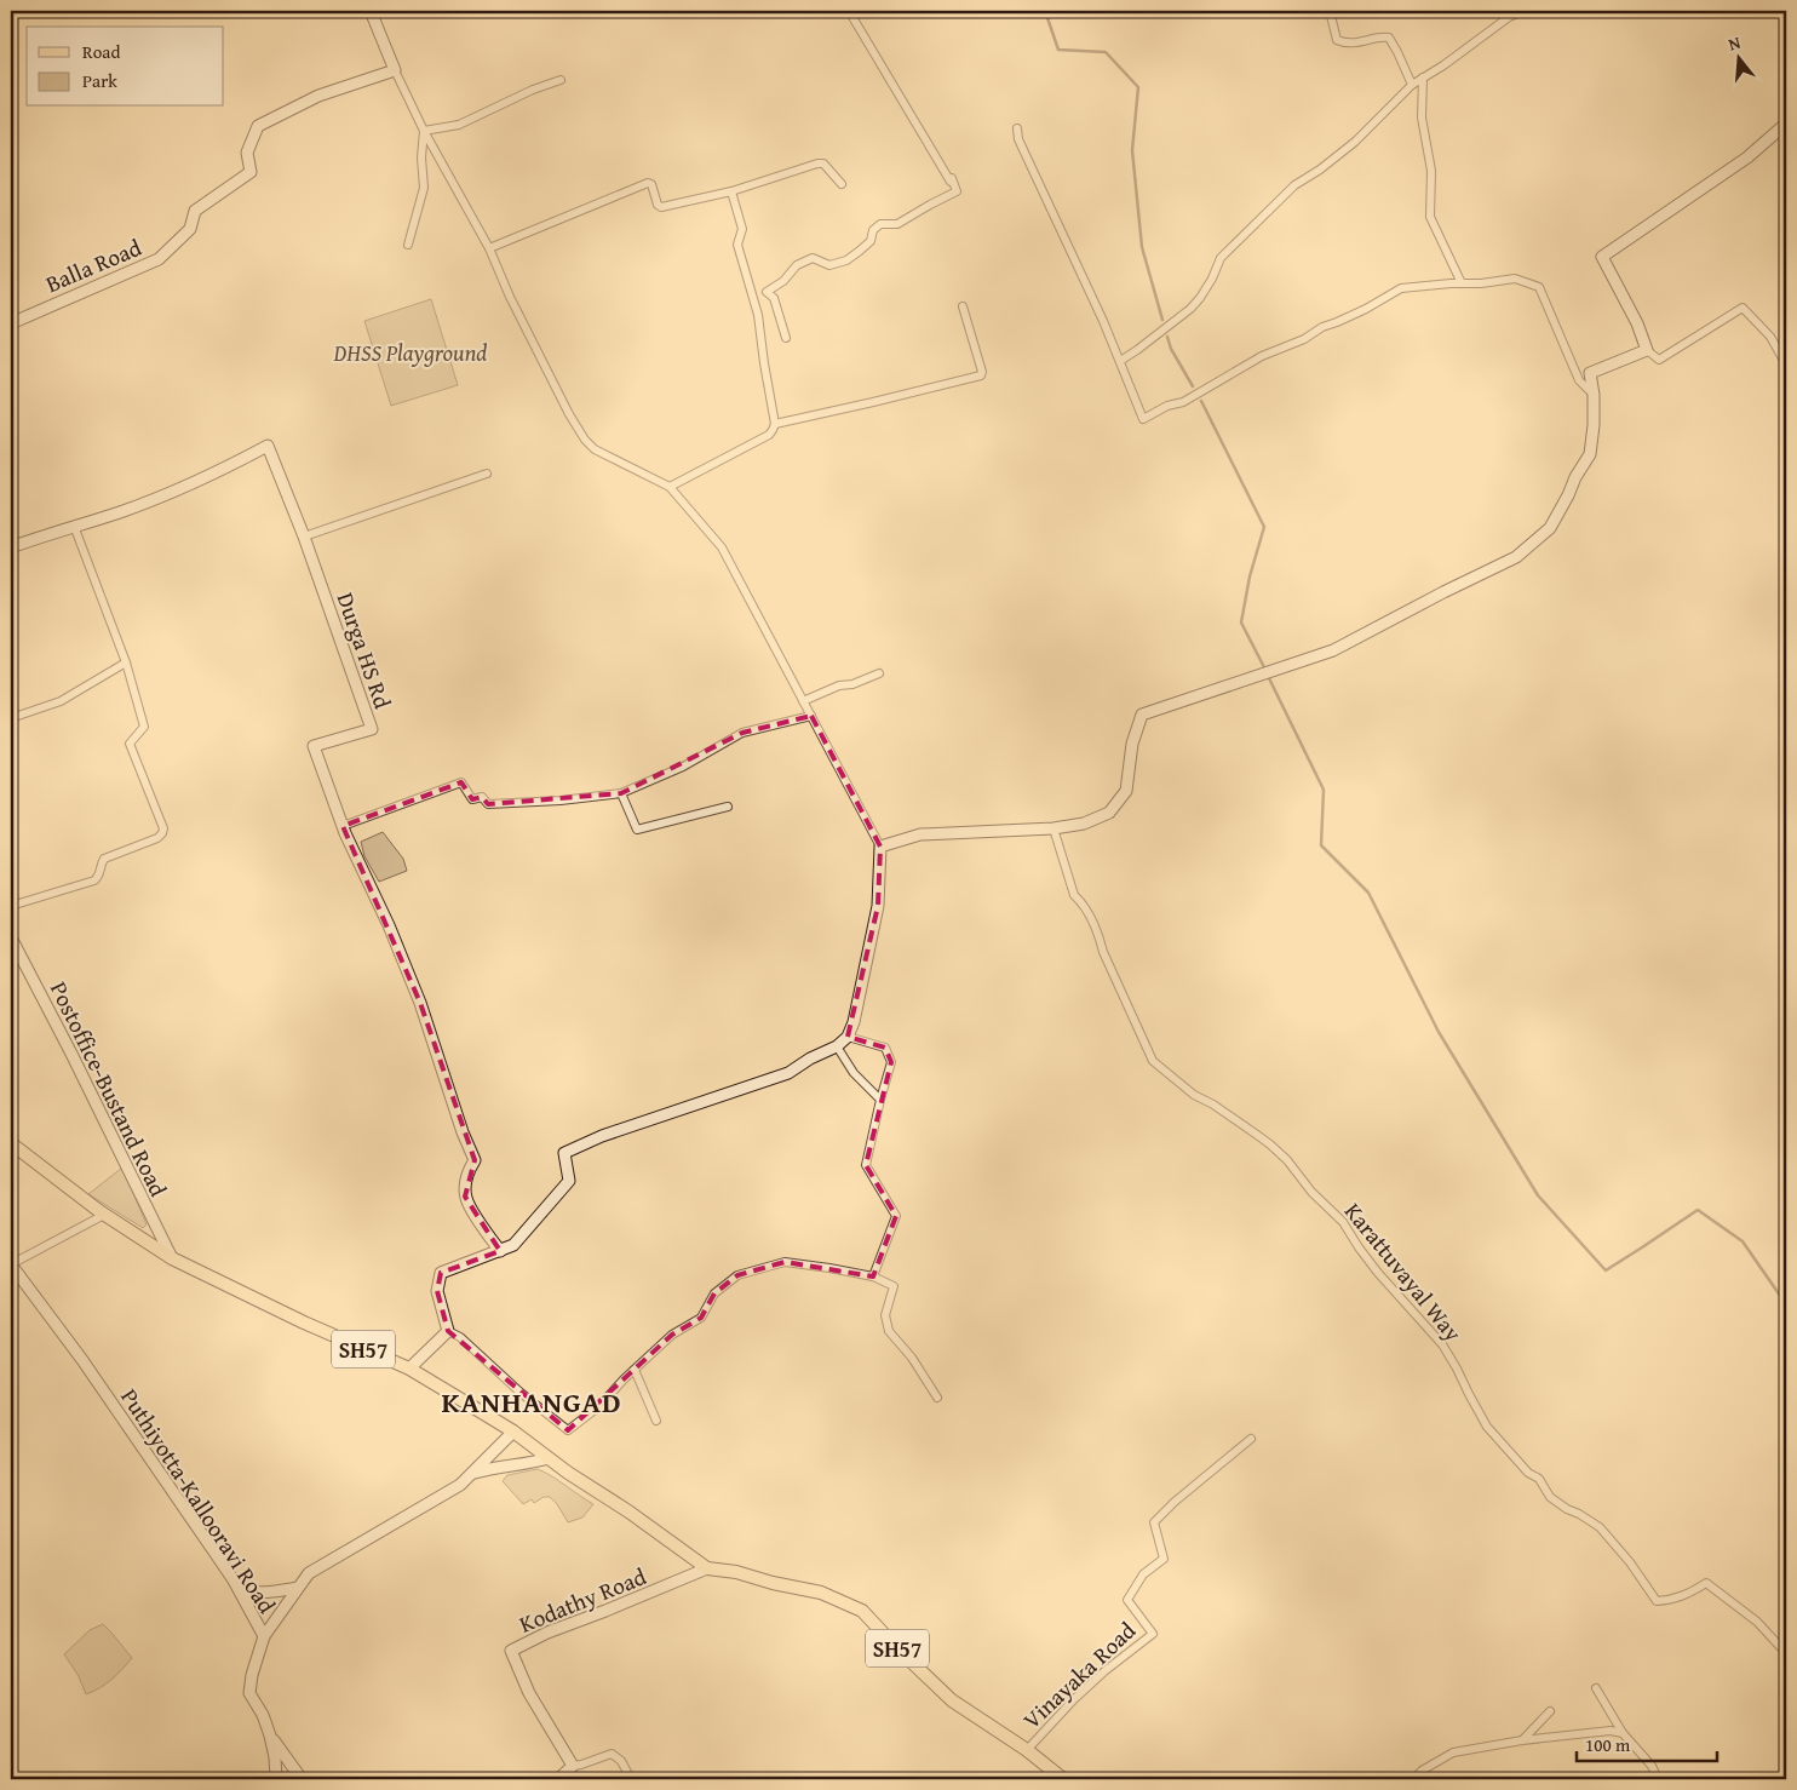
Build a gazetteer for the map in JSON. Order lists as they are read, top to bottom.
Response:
{
  "streets": {
    "main road": ["SH57"],
    "street": [
      "Balla Road",
      "Durga HS Rd",
      "Postoffice-Bustand Road",
      "Karattuvayal Way",
      "Puthiyotta-Kallooravi Road",
      "Kodathy Road",
      "Vinayaka Road"
    ]
  },
  "crossings": [
    ["Postoffice-Bustand Road", "SH57"],
    ["SH57", "Kodathy Road"],
    ["SH57", "Vinayaka Road"]
  ],
  "districts": ["KANHANGAD"],
  "parks": ["DHSS Playground"],
  "legend": ["Road", "Park"],
  "scale_bar": "100 m",
  "north": "top"
}
